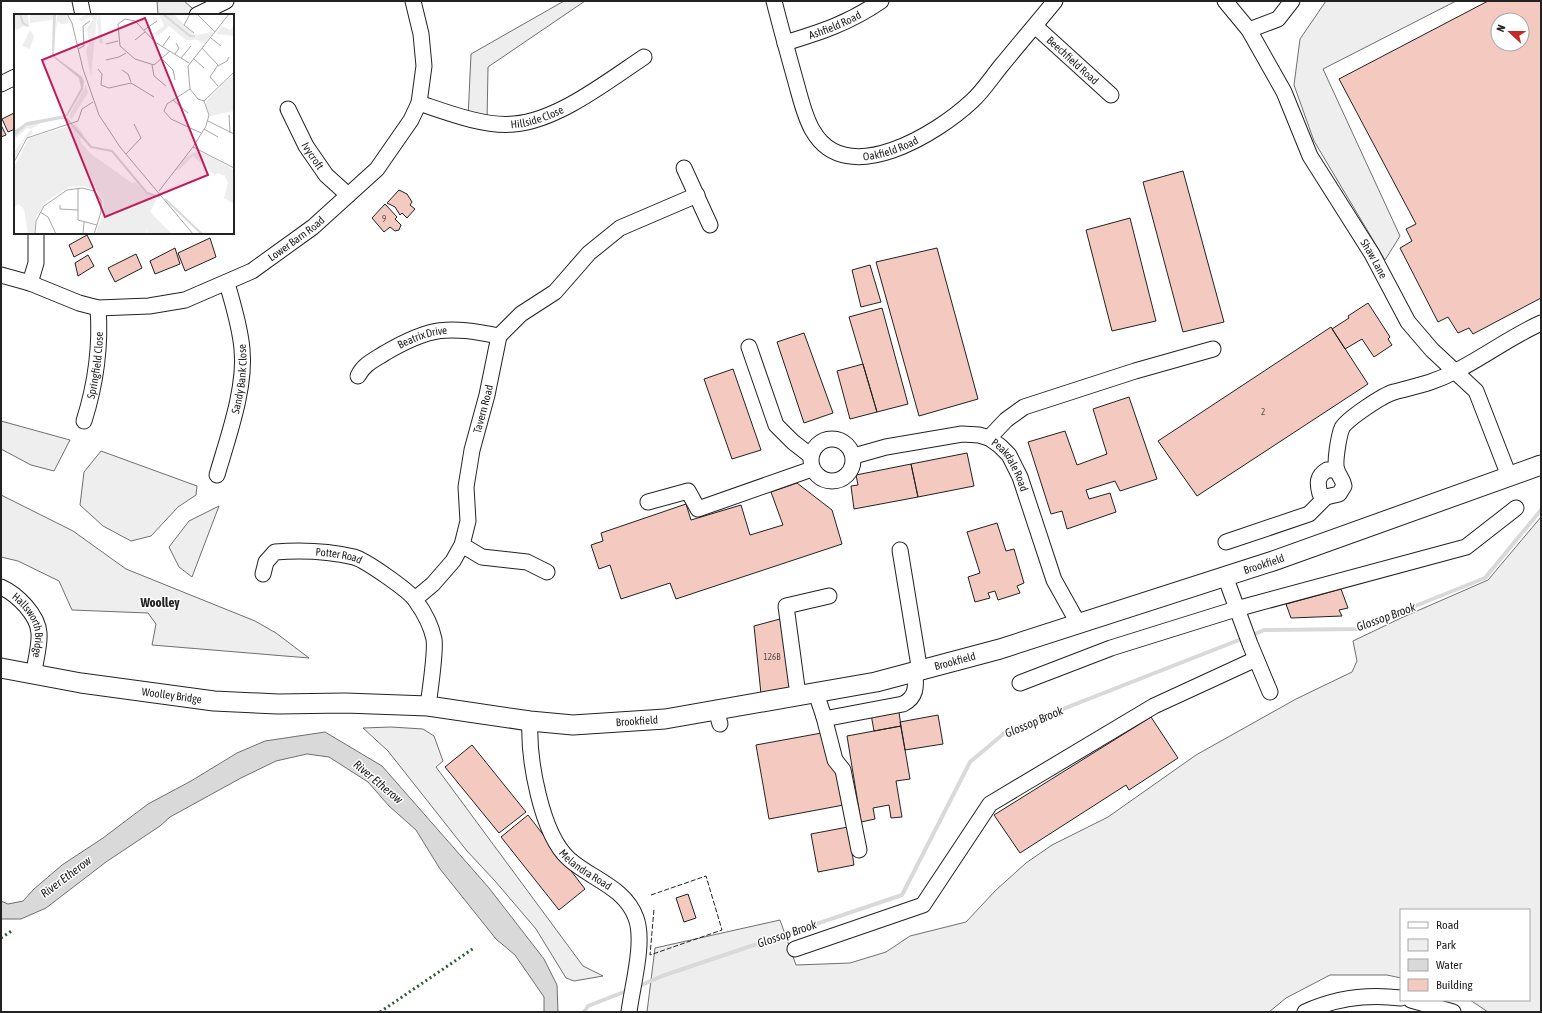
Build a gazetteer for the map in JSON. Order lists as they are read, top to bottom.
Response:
{
  "streets": {
    "main road": ["Brookfield", "Woolley Bridge"],
    "street": [
      "Ashfield Road",
      "Beechfield Road",
      "Hillside Close",
      "Oakfield Road",
      "Ivycroft",
      "Lower Barn Road",
      "Shaw Lane",
      "Beatrix Drive",
      "Springfield Close",
      "Sandy Bank Close",
      "Tavern Road",
      "Peakdale Road",
      "Potter Road",
      "Hallsworth Bridge",
      "Melandra Road"
    ]
  },
  "crossings": [
    ["Ashfield Road", "Oakfield Road"],
    ["Beechfield Road", "Oakfield Road"],
    ["Hillside Close", "Lower Barn Road"],
    ["Ivycroft", "Lower Barn Road"],
    ["Lower Barn Road", "Springfield Close"],
    ["Lower Barn Road", "Sandy Bank Close"],
    ["Shaw Lane", "Brookfield"],
    ["Beatrix Drive", "Tavern Road"],
    ["Tavern Road", "Potter Road"],
    ["Peakdale Road", "Brookfield"],
    ["Brookfield", "Woolley Bridge"],
    ["Brookfield", "Melandra Road"],
    ["Hallsworth Bridge", "Woolley Bridge"]
  ],
  "districts": ["Woolley"],
  "water": ["Glossop Brook", "River Etherow"],
  "house_numbers": ["9", "2", "126B"],
  "legend": [
    "Road",
    "Park",
    "Water",
    "Building"
  ],
  "north": "left"
}
